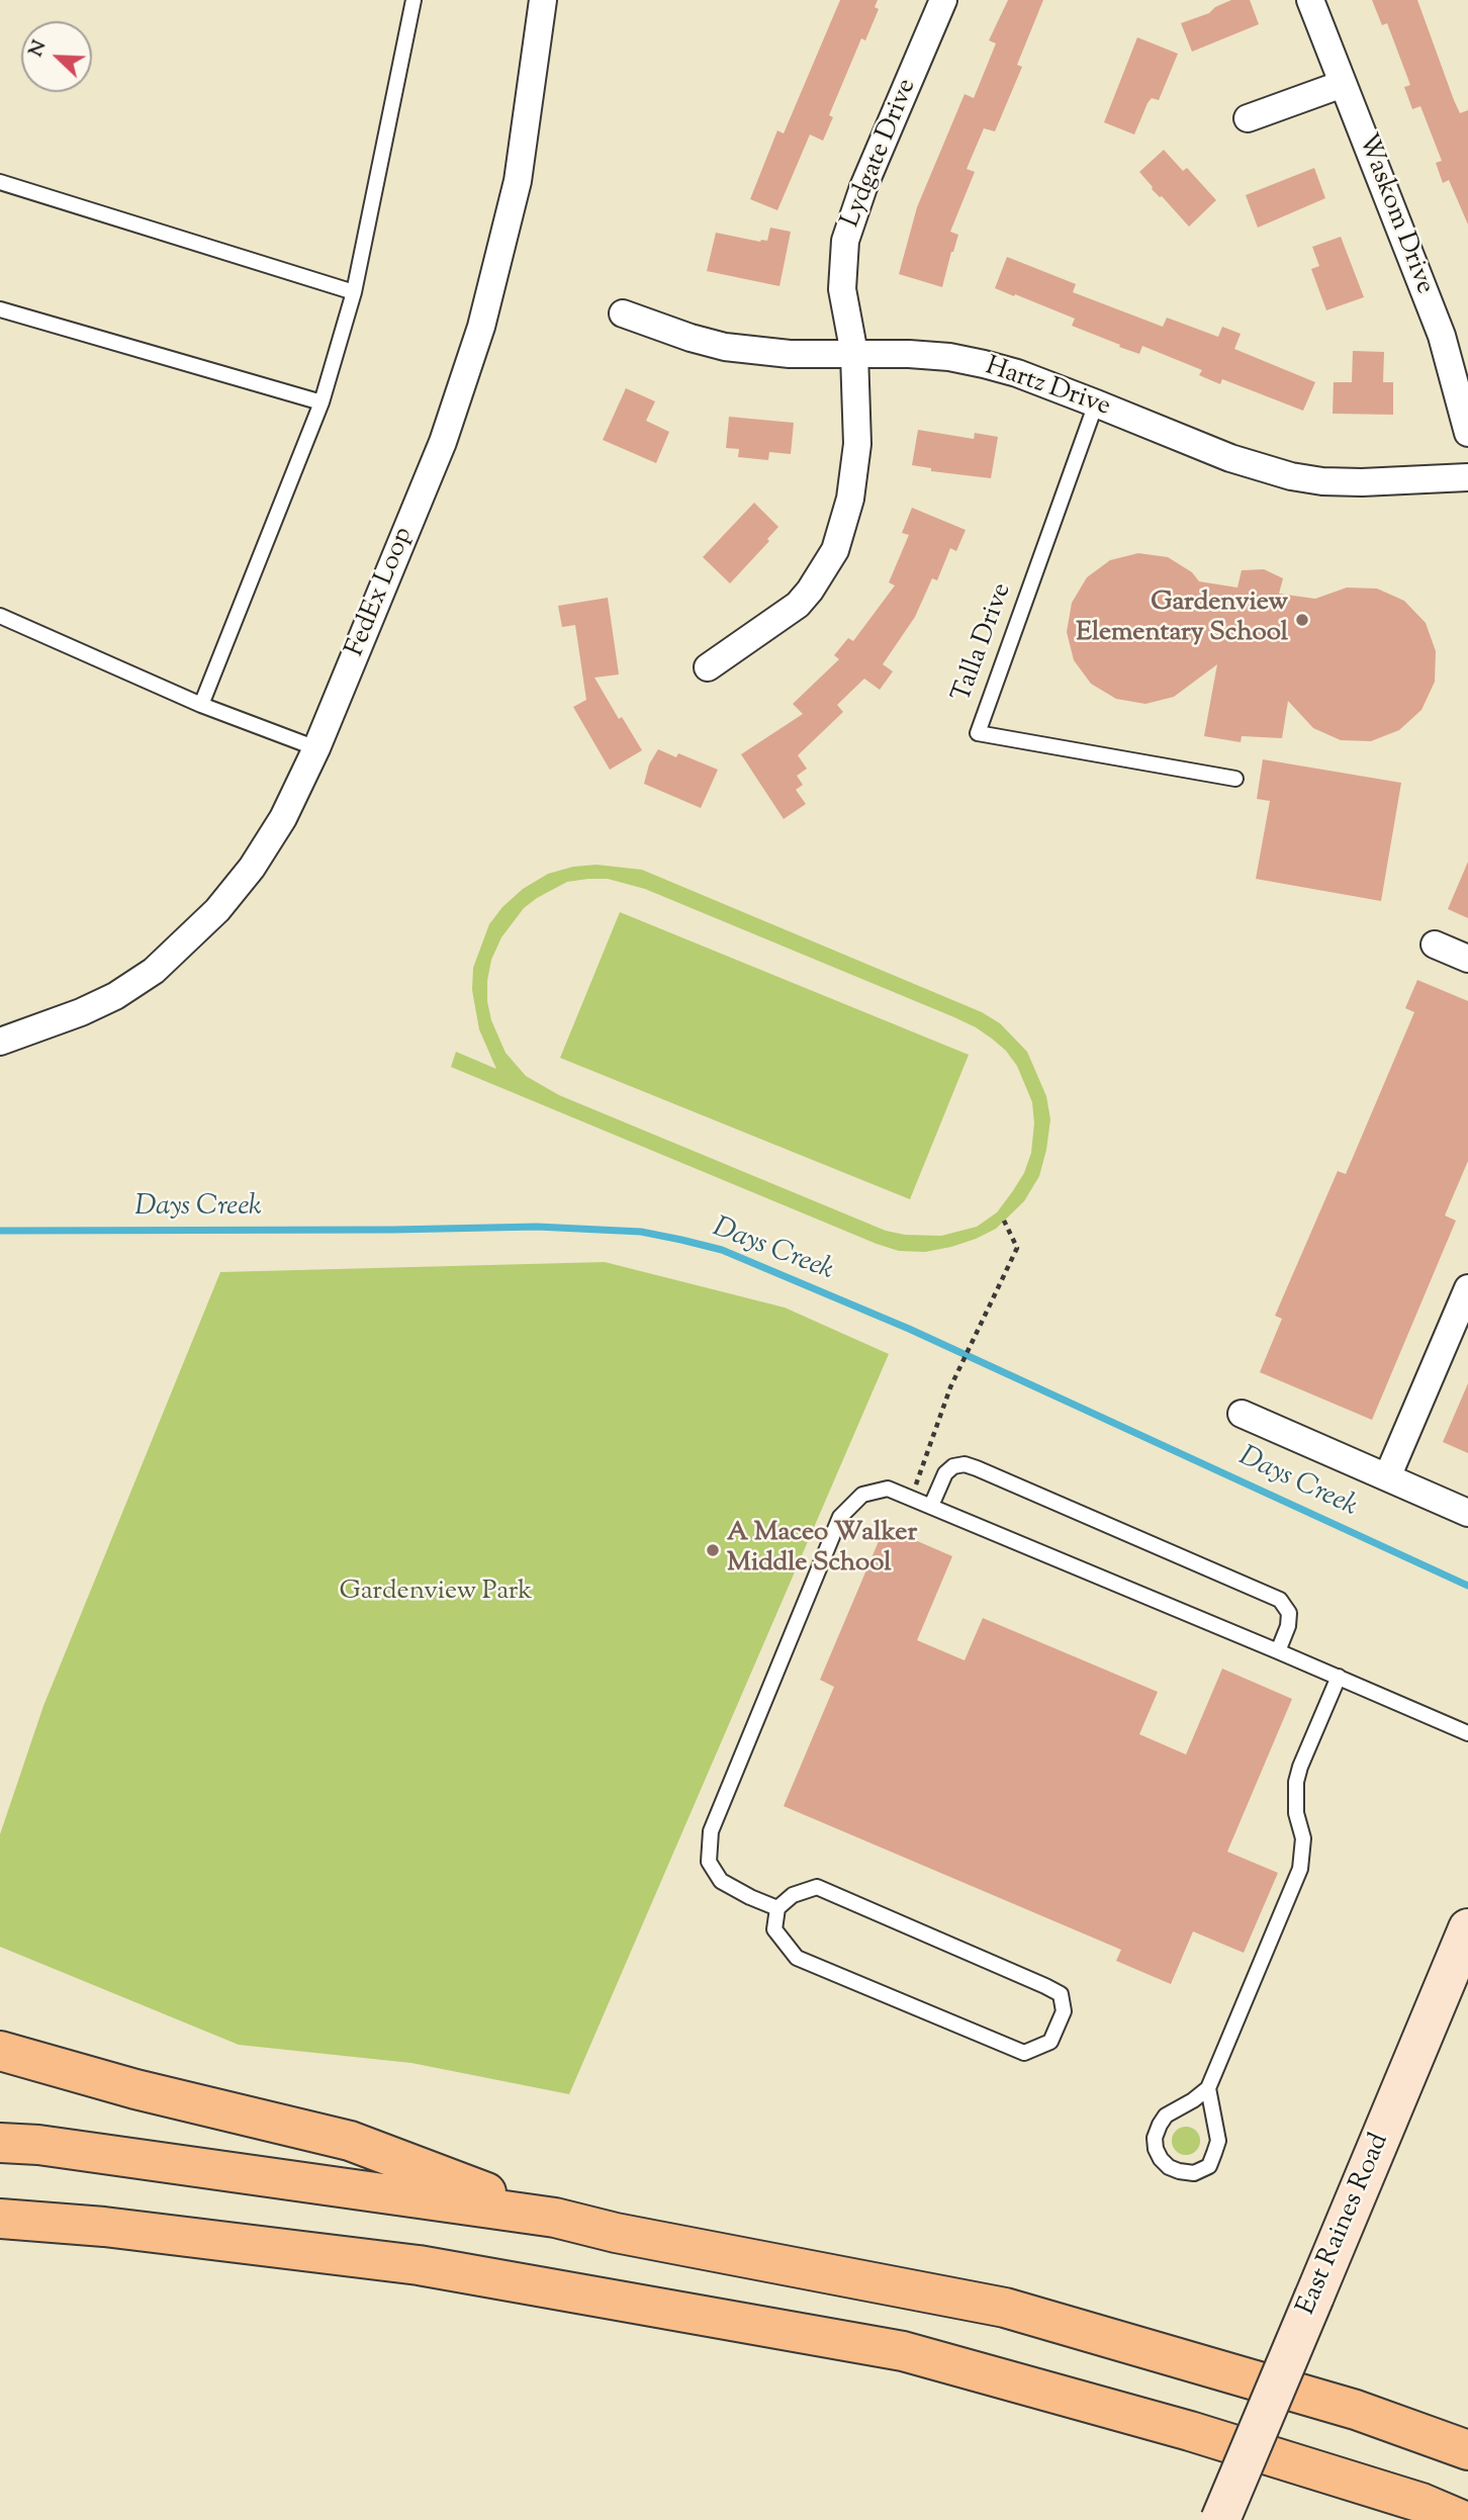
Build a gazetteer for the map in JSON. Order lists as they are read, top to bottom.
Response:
{
  "streets": {
    "main road": ["East Raines Road"],
    "street": [
      "Lydgate Drive",
      "Waskom Drive",
      "Hartz Drive",
      "FedEx Loop"
    ],
    "lane": ["Talla Drive"]
  },
  "crossings": [
    ["Lydgate Drive", "Hartz Drive"],
    ["Hartz Drive", "Talla Drive"]
  ],
  "water": ["Days Creek"],
  "parks": ["Gardenview Park"],
  "places": ["Gardenview Elementary School", "A Maceo Walker Middle School"],
  "north": "top left"
}
